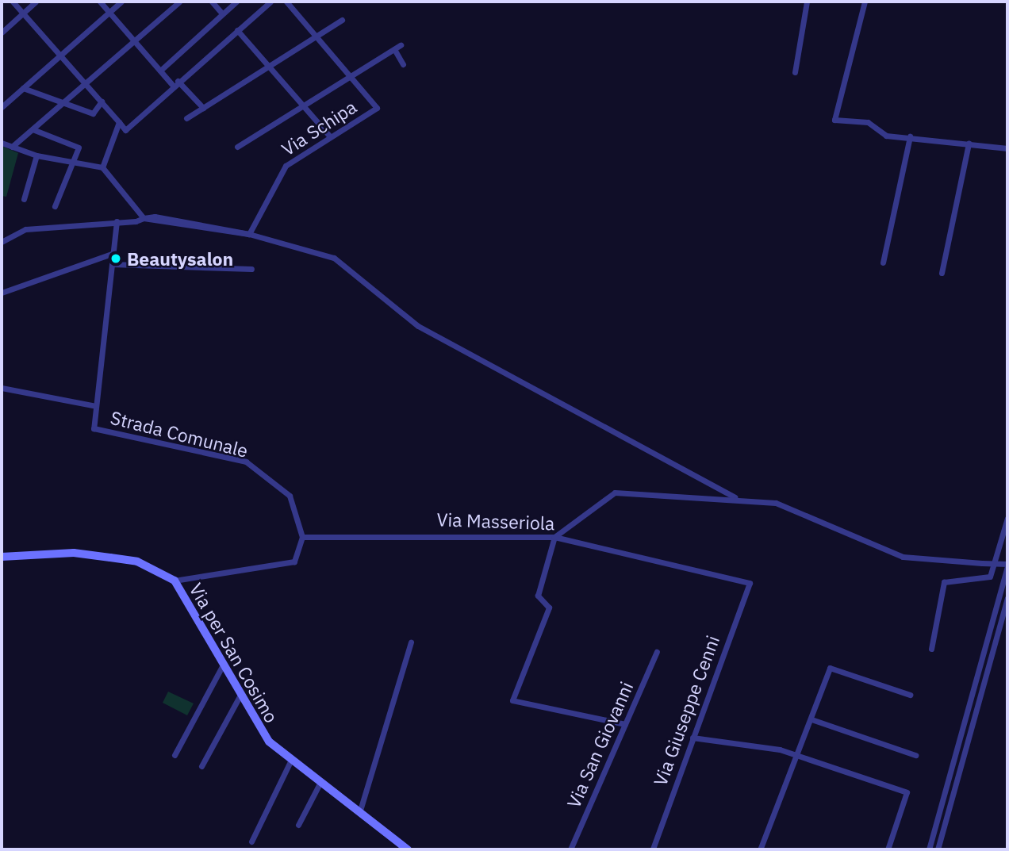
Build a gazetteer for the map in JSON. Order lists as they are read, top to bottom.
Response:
{
  "streets": {
    "street": [
      "Via Schipa",
      "Strada Comunale",
      "Via Masseriola",
      "Via per San Cosimo",
      "Via Giuseppe Cenni",
      "Via San Giovanni"
    ]
  },
  "crossings": [
    ["Strada Comunale", "Via Masseriola"],
    ["Via Masseriola", "Via Giuseppe Cenni"]
  ],
  "places": ["Beautysalon"]
}
